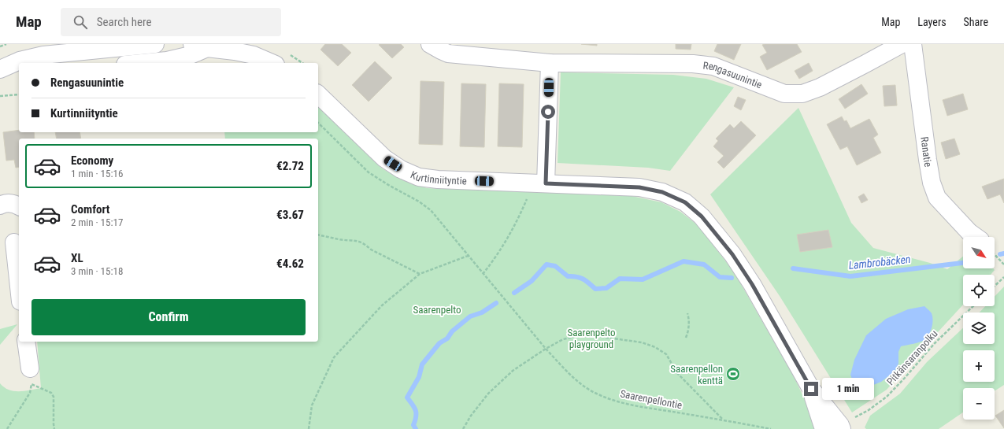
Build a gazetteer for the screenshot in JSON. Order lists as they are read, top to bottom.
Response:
{
  "streets": {
    "street": ["Rengasuunintie", "Ranatie", "Kurtinniityntie"],
    "path": ["Pitkänsaranpolku", "Saarenpellontie"]
  },
  "crossings": [
    ["Kurtinniityntie", "Pitkänsaranpolku"]
  ],
  "water": ["Lambrobäcken"],
  "parks": ["Saarenpelto", "Saarenpelto playground"],
  "places": {
    "sports": ["Saarenpellon kenttä"]
  },
  "north": "bottom right",
  "page": {
    "header": "Map",
    "search": "Search here",
    "nav": ["Map", "Layers", "Share"],
    "banner": ["Rengasuunintie", "Kurtinniityntie"],
    "list": [
      {
        "name": "Economy",
        "note": "1 min · 15:16",
        "value": "€2.72"
      },
      {
        "name": "Comfort",
        "note": "2 min · 15:17",
        "value": "€3.67"
      },
      {
        "name": "XL",
        "note": "3 min · 15:18",
        "value": "€4.62"
      }
    ],
    "map_buttons": ["+", "−"],
    "buttons": "Confirm",
    "bubble": "1 min"
  }
}
